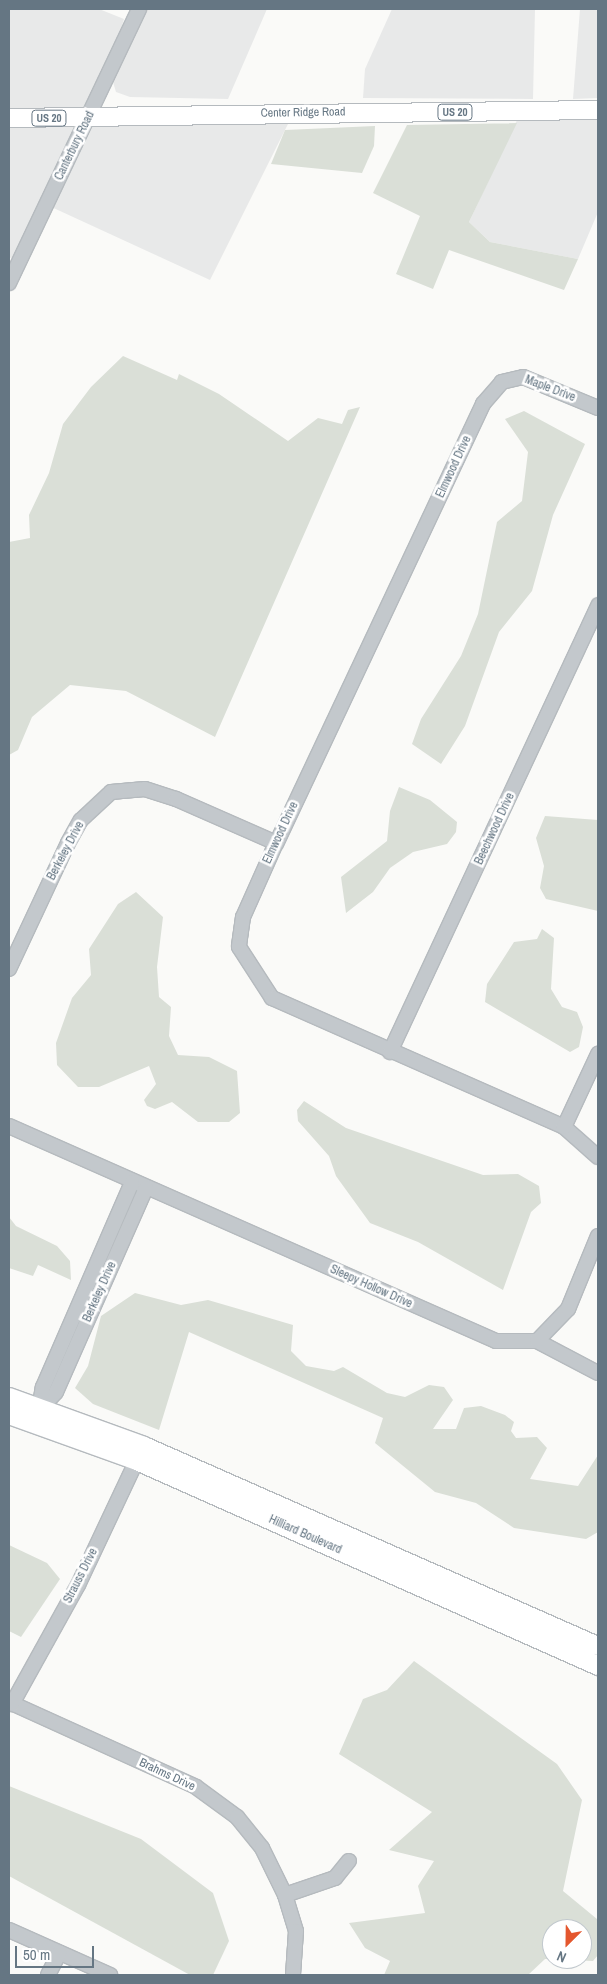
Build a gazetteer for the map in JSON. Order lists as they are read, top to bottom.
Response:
{
  "streets": {
    "main road": ["US 20", "Center Ridge Road", "Hilliard Boulevard"],
    "street": [
      "Canterbury Road",
      "Maple Drive",
      "Elmwood Drive",
      "Beechwood Drive",
      "Berkeley Drive",
      "Sleepy Hollow Drive",
      "Strauss Drive",
      "Brahms Drive"
    ]
  },
  "crossings": [
    ["Center Ridge Road", "Canterbury Road"],
    ["Maple Drive", "Elmwood Drive"],
    ["Elmwood Drive", "Beechwood Drive"],
    ["Elmwood Drive", "Berkeley Drive"],
    ["Berkeley Drive", "Sleepy Hollow Drive"],
    ["Berkeley Drive", "Hilliard Boulevard"],
    ["Hilliard Boulevard", "Strauss Drive"],
    ["Strauss Drive", "Brahms Drive"]
  ],
  "scale_bar": "50 m",
  "north": "bottom left"
}
